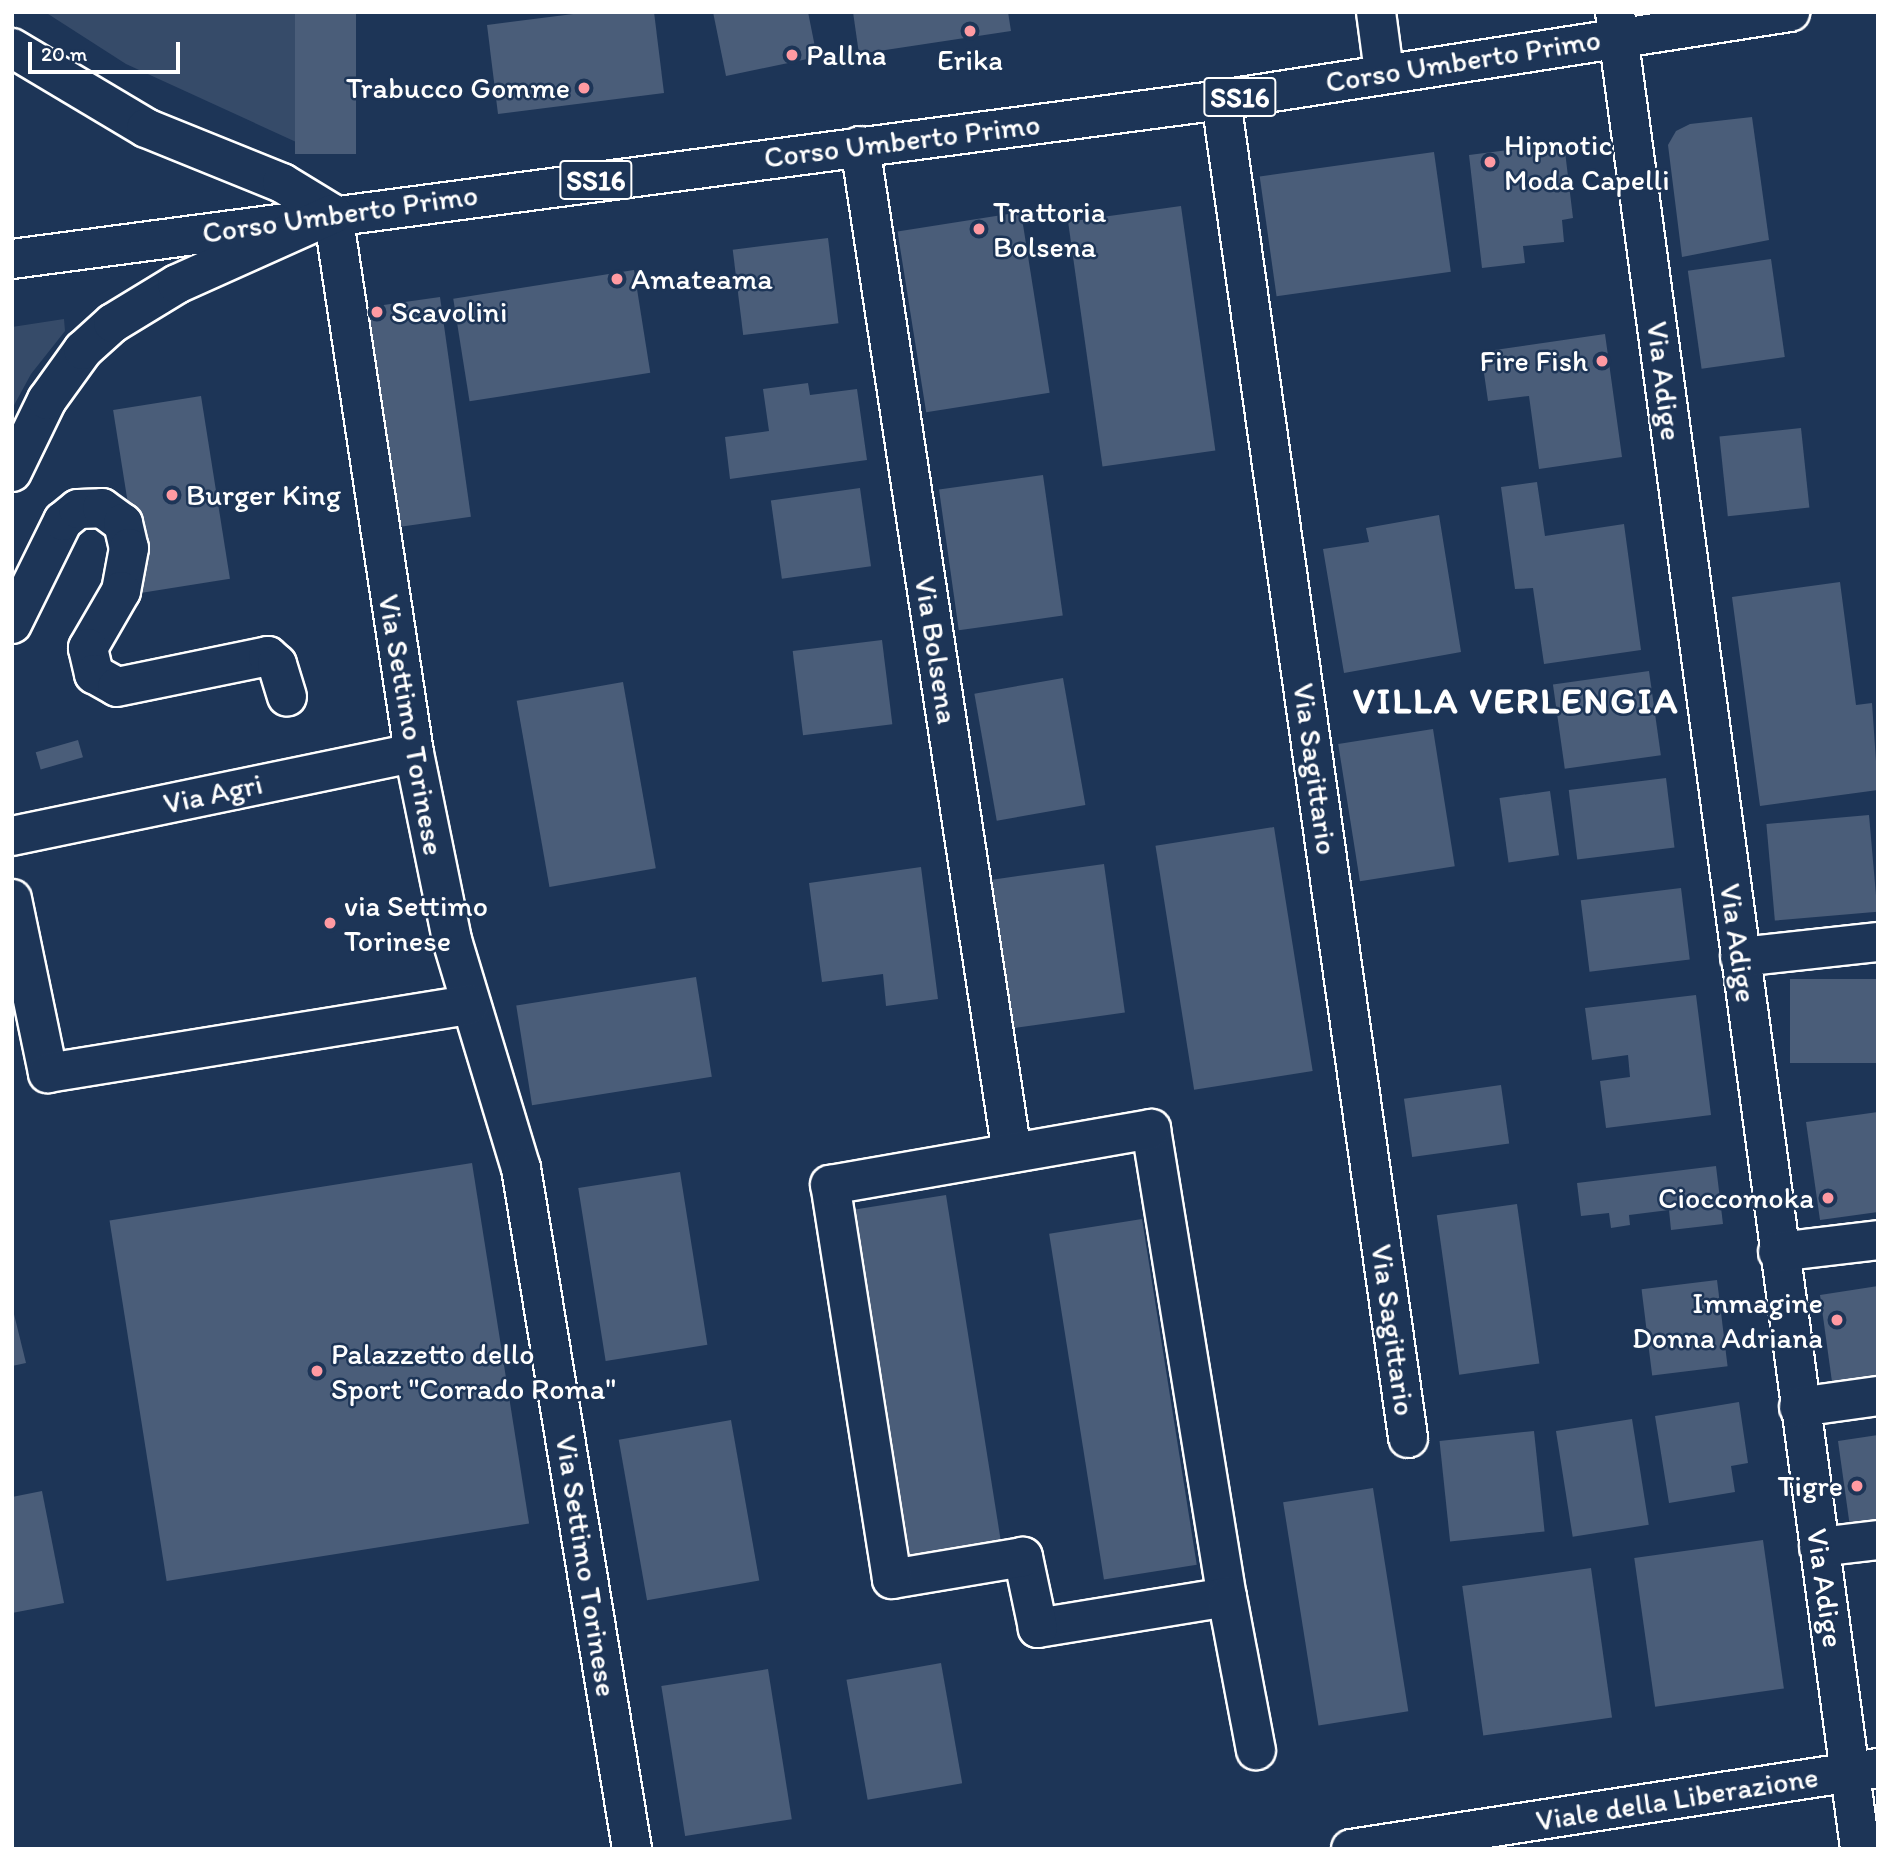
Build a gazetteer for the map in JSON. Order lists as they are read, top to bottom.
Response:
{
  "streets": {
    "main road": [
      "Corso Umberto Primo",
      "SS16",
      "Via Adige",
      "Via Bolsena",
      "Via Settimo Torinese",
      "Via Sagittario",
      "Via Agri",
      "Viale della Liberazione"
    ]
  },
  "crossings": [
    ["Corso Umberto Primo", "Via Adige"],
    ["Corso Umberto Primo", "Via Bolsena"],
    ["Corso Umberto Primo", "Via Settimo Torinese"],
    ["Corso Umberto Primo", "Via Sagittario"],
    ["Via Adige", "Viale della Liberazione"],
    ["Via Settimo Torinese", "Via Agri"]
  ],
  "districts": ["VILLA VERLENGIA"],
  "places": [
    "Erika",
    "Pallna",
    "Trabucco Gomme",
    "Hipnotic Moda Capelli",
    "Trattoria Bolsena",
    "Amateama",
    "Scavolini",
    "Fire Fish",
    "Burger King",
    "via Settimo Torinese",
    "Cioccomoka",
    "Immagine Donna Adriana",
    "Palazzetto dello Sport \"Corrado Roma\"",
    "Tigre"
  ],
  "scale_bar": "20 m"
}
